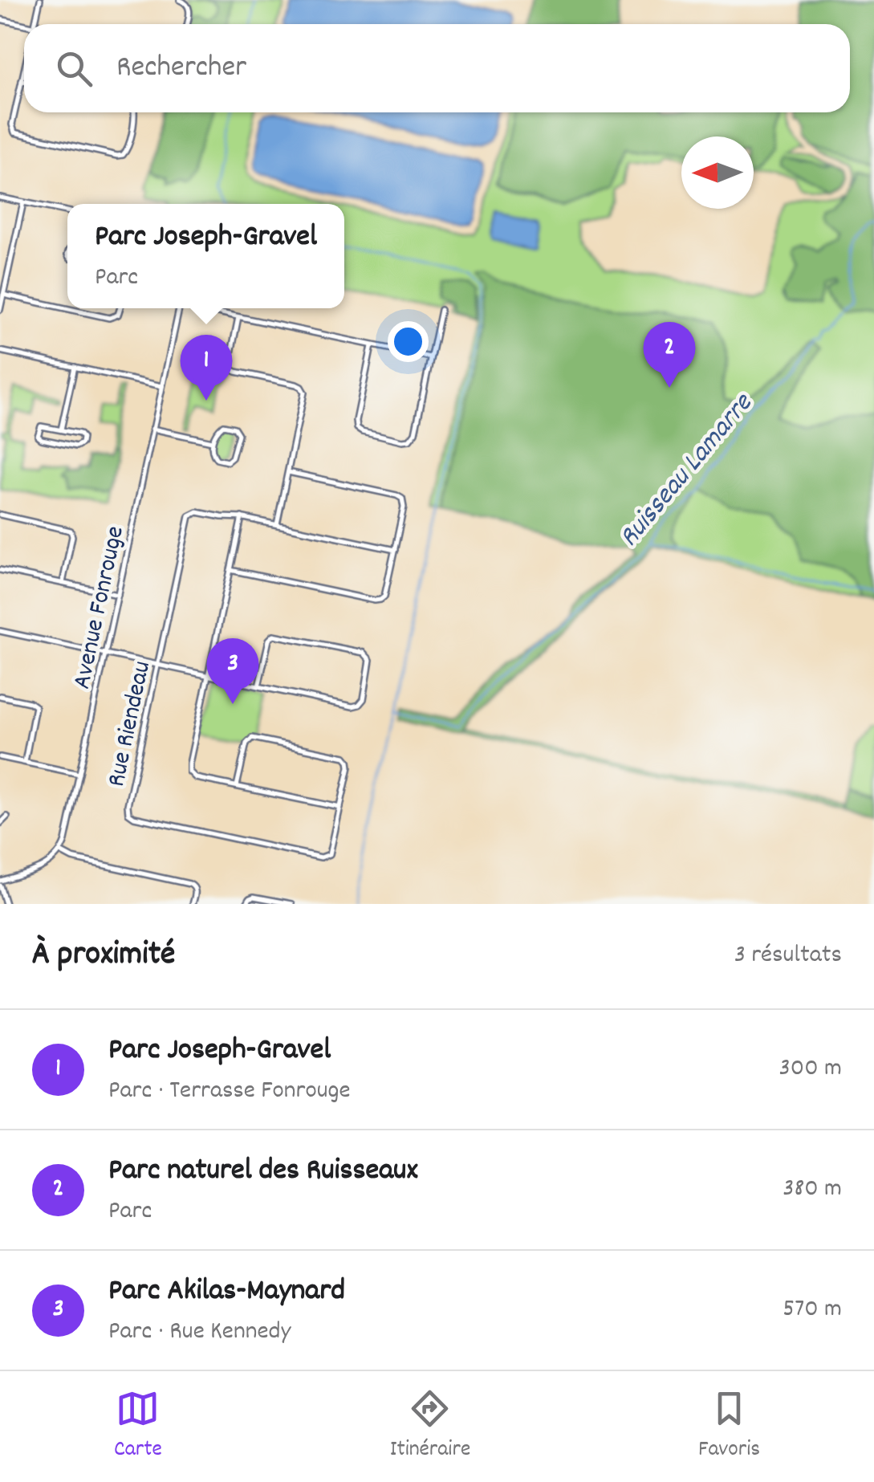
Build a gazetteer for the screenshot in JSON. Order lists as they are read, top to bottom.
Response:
{
  "streets": {
    "street": ["Avenue Fonrouge", "Rue Riendeau"]
  },
  "water": ["Ruisseau Lamarre"],
  "north": "left",
  "page": {
    "search": "Rechercher",
    "popup": ["Parc Joseph-Gravel", "Parc"],
    "pins": ["2", "1", "3"],
    "heading": ["À proximité", "3 résultats"],
    "list": [
      {
        "mark": "1",
        "name": "Parc Joseph-Gravel",
        "note": "Parc · Terrasse Fonrouge",
        "value": "300 m"
      },
      {
        "mark": "2",
        "name": "Parc naturel des Ruisseaux",
        "note": "Parc",
        "value": "380 m"
      },
      {
        "mark": "3",
        "name": "Parc Akilas-Maynard",
        "note": "Parc · Rue Kennedy",
        "value": "570 m"
      }
    ],
    "nav": ["Carte", "Itinéraire", "Favoris"]
  }
}
